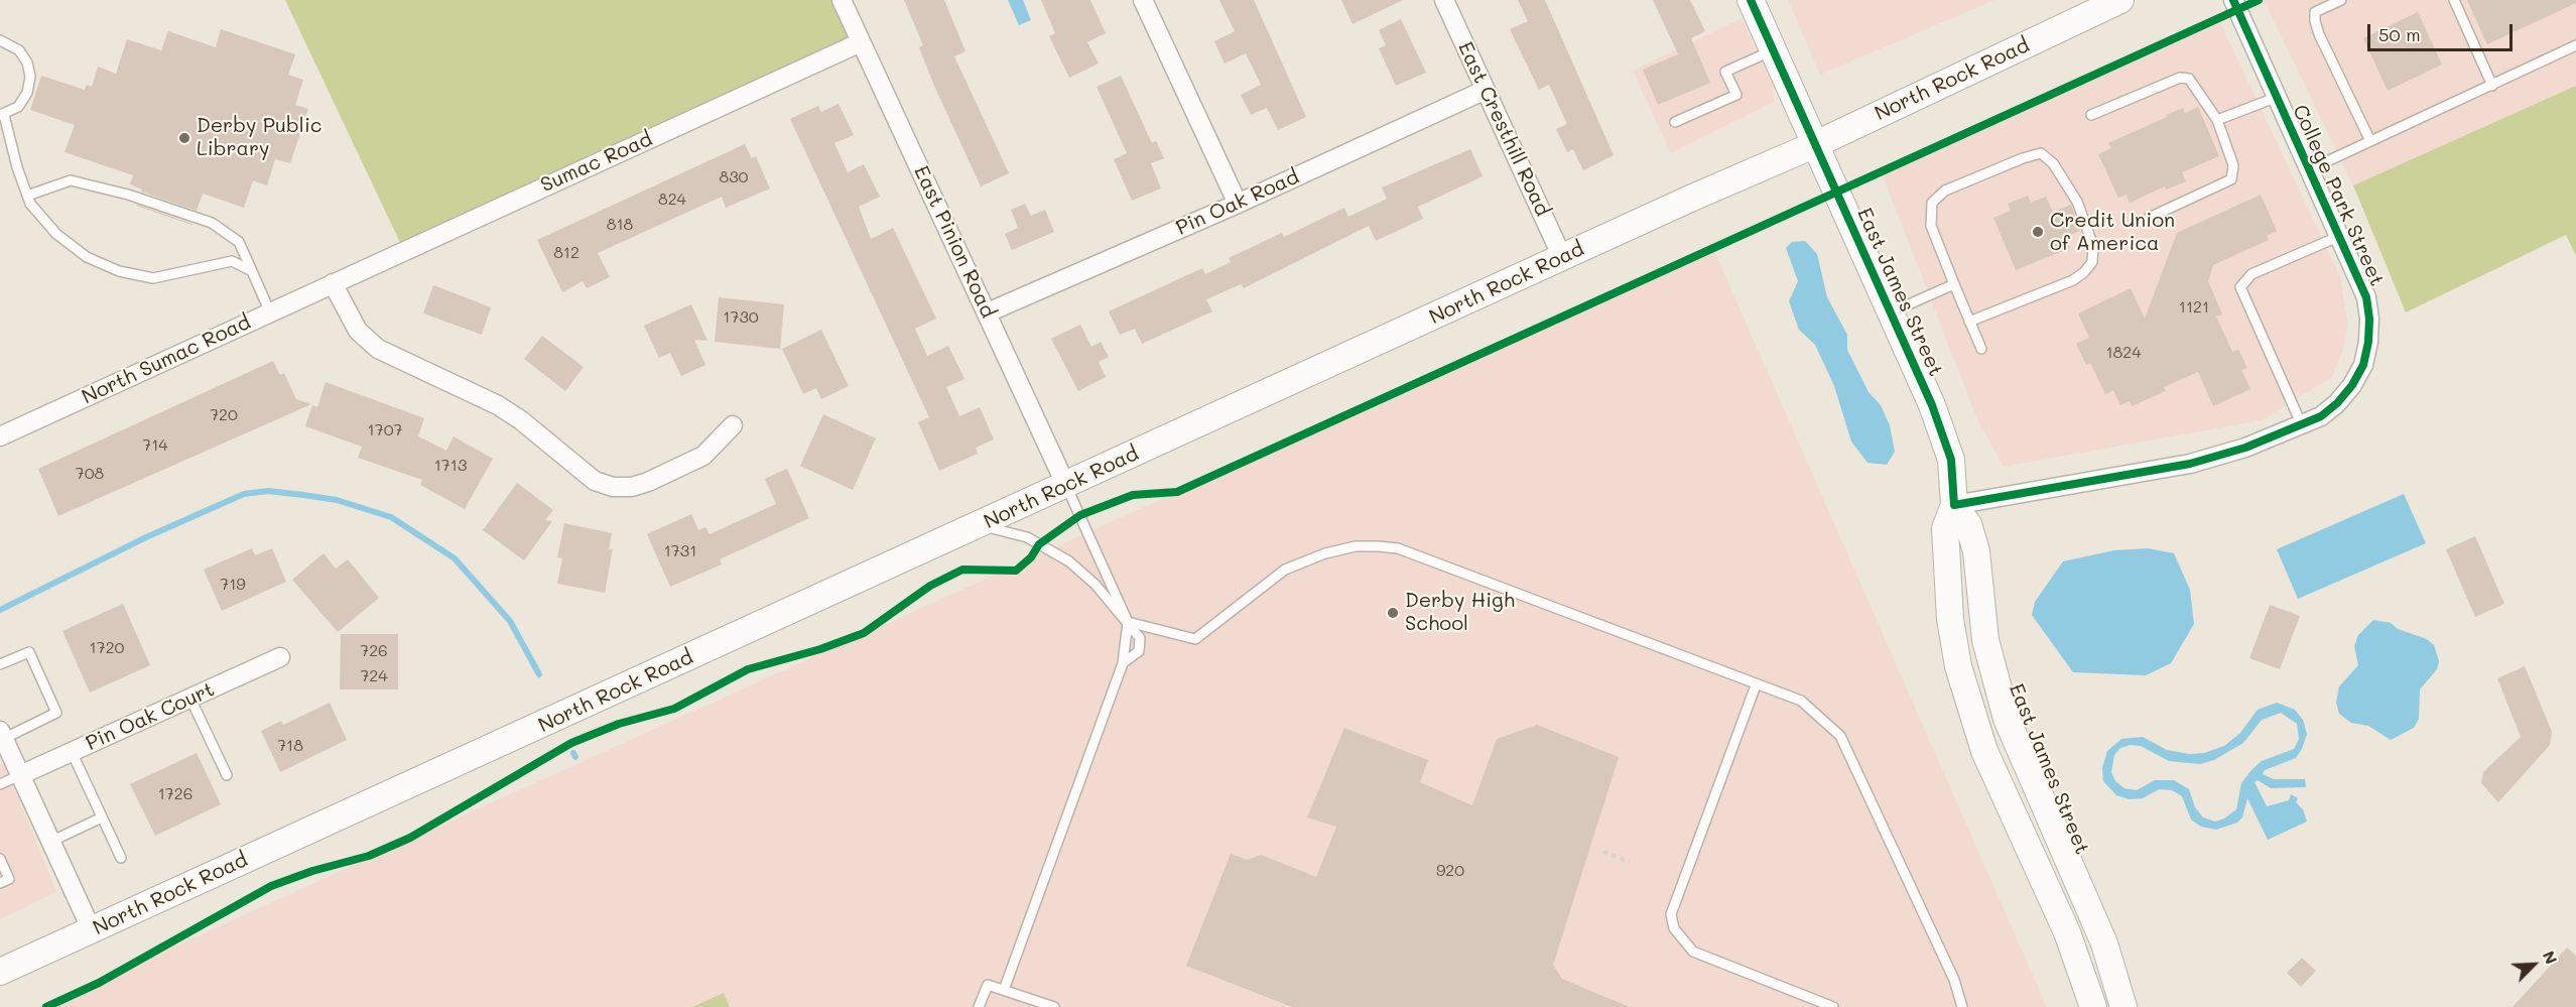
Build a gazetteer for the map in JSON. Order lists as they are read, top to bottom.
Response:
{
  "streets": {
    "main road": ["North Rock Road", "East James Street"],
    "street": [
      "East Cresthill Road",
      "Sumac Road",
      "College Park Street",
      "Pin Oak Road",
      "East Pinion Road",
      "North Sumac Road",
      "Pin Oak Court"
    ]
  },
  "crossings": [
    ["North Rock Road", "East Cresthill Road"],
    ["North Rock Road", "East Pinion Road"],
    ["North Rock Road", "East James Street"],
    ["East Cresthill Road", "Pin Oak Road"],
    ["Sumac Road", "East Pinion Road"],
    ["Sumac Road", "North Sumac Road"],
    ["College Park Street", "East James Street"],
    ["Pin Oak Road", "East Pinion Road"]
  ],
  "places": ["Derby Public Library", "Credit Union of America", "Derby High School"],
  "house_numbers": [
    "830",
    "824",
    "818",
    "812",
    "1121",
    "1730",
    "1824",
    "720",
    "1707",
    "714",
    "1713",
    "708",
    "1731",
    "719",
    "1720",
    "726",
    "724",
    "718",
    "1726",
    "920"
  ],
  "scale_bar": "50 m",
  "north": "top right"
}
